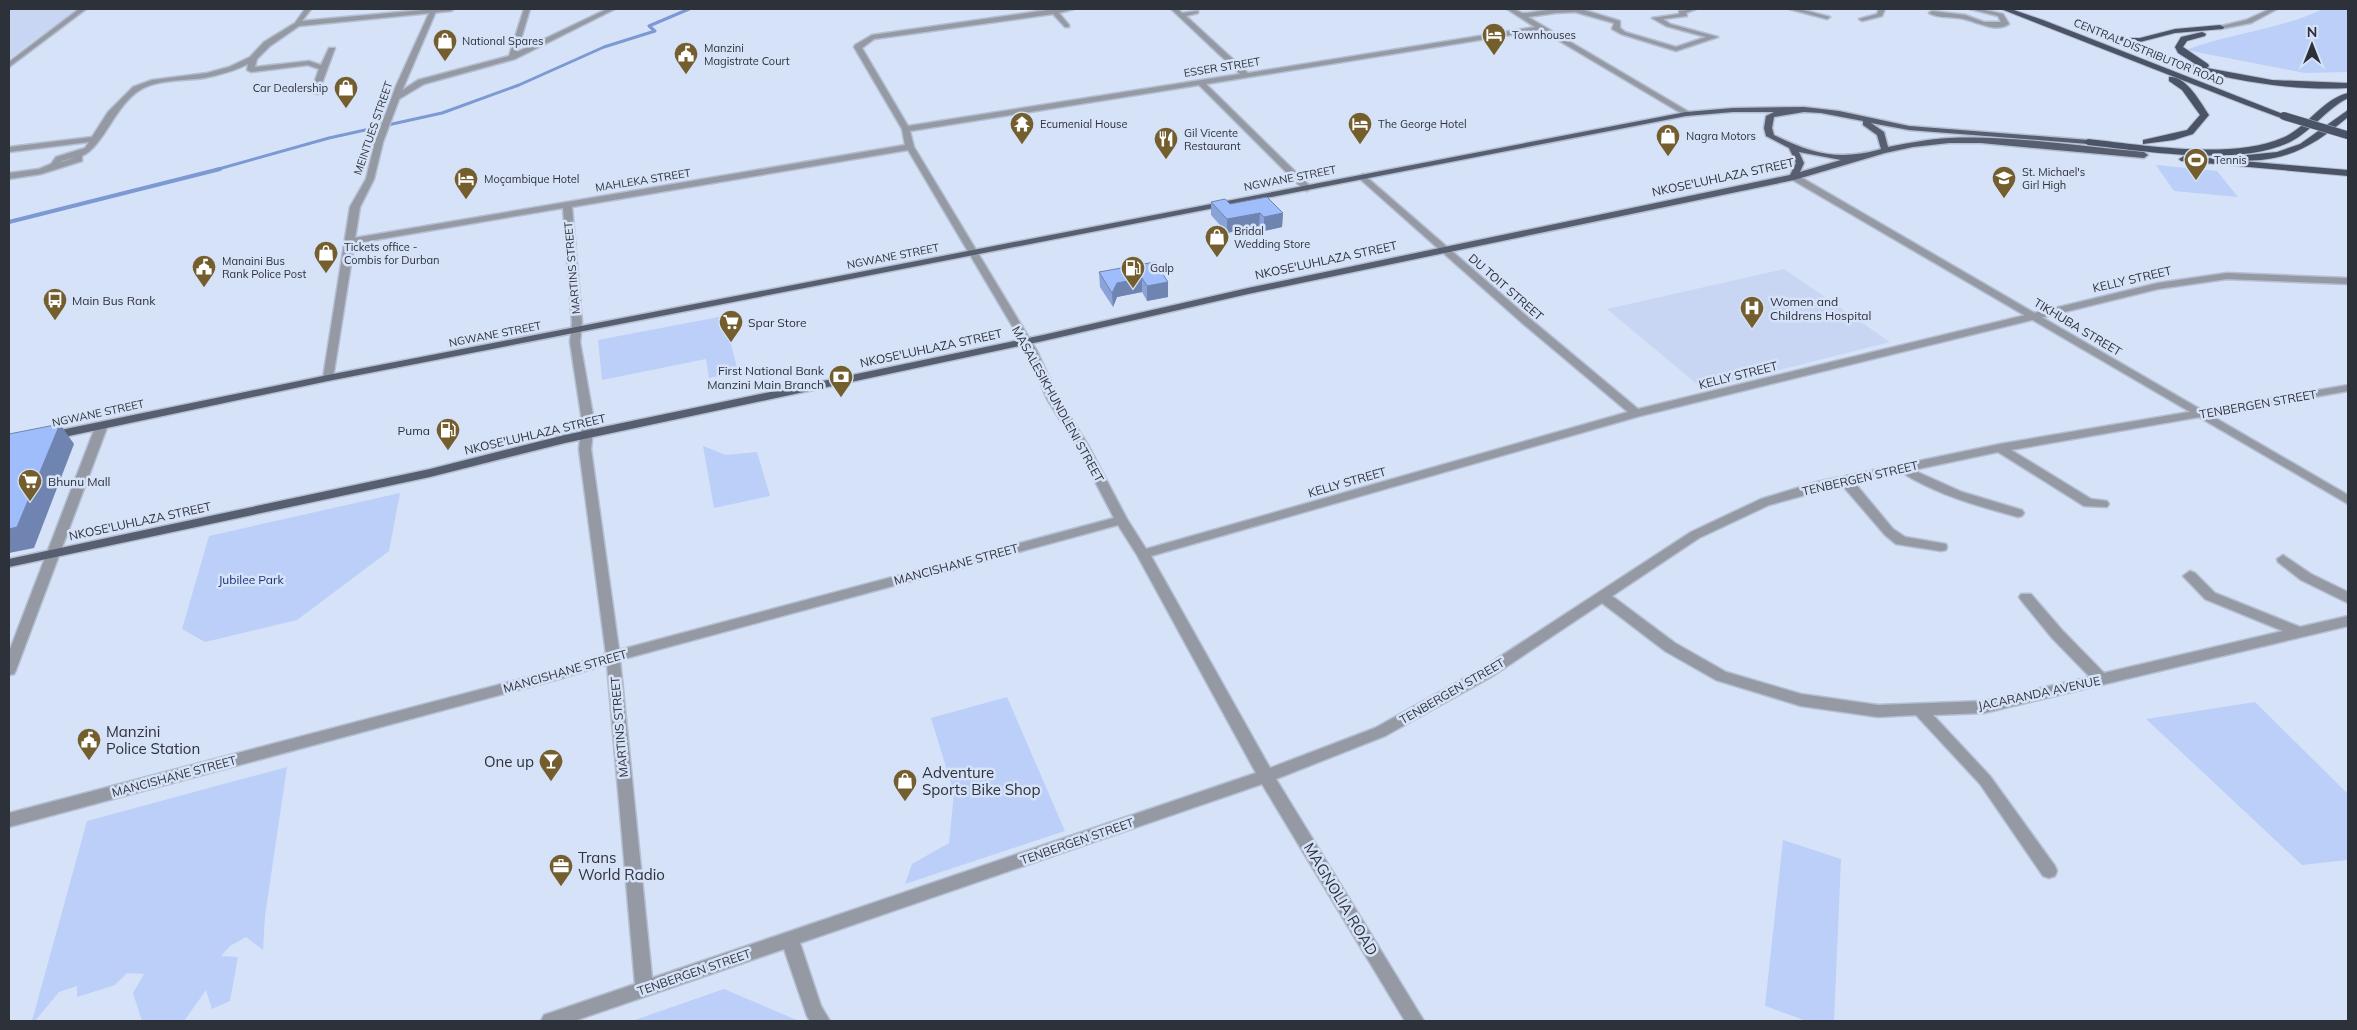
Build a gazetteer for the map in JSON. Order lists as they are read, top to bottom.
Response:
{
  "streets": {
    "highway": ["CENTRAL DISTRIBUTOR ROAD"],
    "main road": ["NKOSE'LUHLAZA STREET", "NGWANE STREET"],
    "street": [
      "ESSER STREET",
      "MEINTUES STREET",
      "MAHLEKA STREET",
      "MARTINS STREET",
      "KELLY STREET",
      "DU TOIT STREET",
      "TIKHUBA STREET",
      "MASALESIKHUNDLENI STREET",
      "TENBERGEN STREET",
      "MANCISHANE STREET",
      "JACARANDA AVENUE",
      "MAGNOLIA ROAD"
    ]
  },
  "crossings": [
    ["ESSER STREET", "MASALESIKHUNDLENI STREET"],
    ["MEINTUES STREET", "NGWANE STREET"],
    ["MEINTUES STREET", "MAHLEKA STREET"],
    ["NKOSE'LUHLAZA STREET", "MARTINS STREET"],
    ["NKOSE'LUHLAZA STREET", "DU TOIT STREET"],
    ["NKOSE'LUHLAZA STREET", "TIKHUBA STREET"],
    ["NKOSE'LUHLAZA STREET", "MASALESIKHUNDLENI STREET"],
    ["NGWANE STREET", "MARTINS STREET"],
    ["NGWANE STREET", "DU TOIT STREET"],
    ["NGWANE STREET", "MASALESIKHUNDLENI STREET"],
    ["MAHLEKA STREET", "MARTINS STREET"],
    ["MAHLEKA STREET", "MASALESIKHUNDLENI STREET"],
    ["MARTINS STREET", "TENBERGEN STREET"],
    ["MARTINS STREET", "MANCISHANE STREET"],
    ["KELLY STREET", "DU TOIT STREET"],
    ["KELLY STREET", "TIKHUBA STREET"],
    ["KELLY STREET", "MASALESIKHUNDLENI STREET"],
    ["TIKHUBA STREET", "TENBERGEN STREET"],
    ["MASALESIKHUNDLENI STREET", "TENBERGEN STREET"],
    ["MASALESIKHUNDLENI STREET", "MANCISHANE STREET"],
    ["MASALESIKHUNDLENI STREET", "MAGNOLIA ROAD"],
    ["TENBERGEN STREET", "JACARANDA AVENUE"],
    ["TENBERGEN STREET", "MAGNOLIA ROAD"]
  ],
  "parks": ["Jubilee Park"],
  "places": {
    "hotel": ["Townhouses", "The George Hotel", "Moçambique Hotel"],
    "shop": [
      "National Spares",
      "Car Dealership",
      "Nagra Motors",
      "Bridal Wedding Store",
      "Tickets office - Combis for Durban",
      "Adventure Sports Bike Shop"
    ],
    "public building": ["Manzini Magistrate Court", "Manaini Bus Rank Police Post", "Manzini Police Station"],
    "temple": ["Ecumenial House"],
    "restaurant": ["Gil Vicente Restaurant"],
    "sports": ["Tennis"],
    "school or university": ["St. Michael's Girl High"],
    "fuel station": ["Galp", "Puma"],
    "bus stop": ["Main Bus Rank"],
    "hospital": ["Women and Childrens Hospital"],
    "supermarket": ["Spar Store", "Bhunu Mall"],
    "bank": ["First National Bank Manzini Main Branch"],
    "bar": ["One up"],
    "office": ["Trans World Radio"]
  },
  "north": "top"
}
